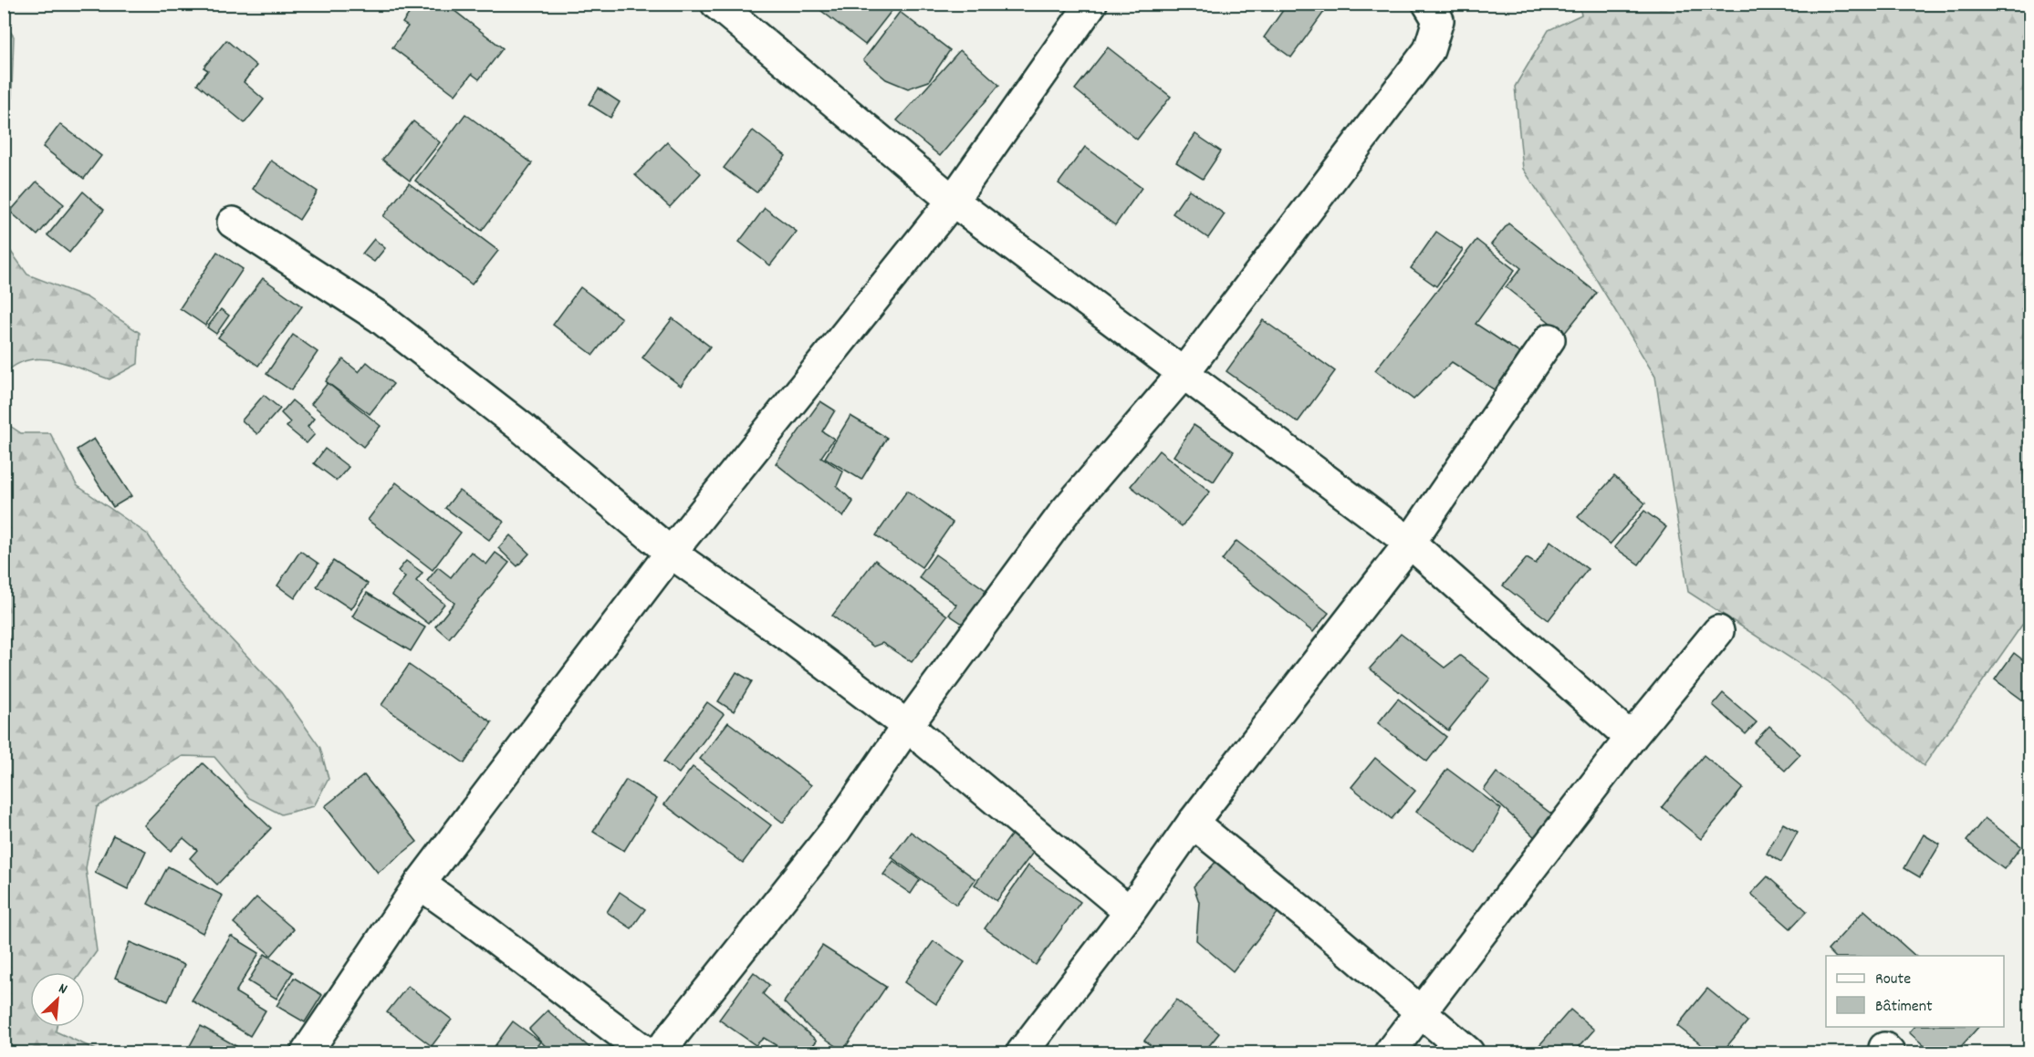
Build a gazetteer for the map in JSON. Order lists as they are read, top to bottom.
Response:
{
  "legend": ["Route", "Bâtiment"],
  "north": "top right"
}
